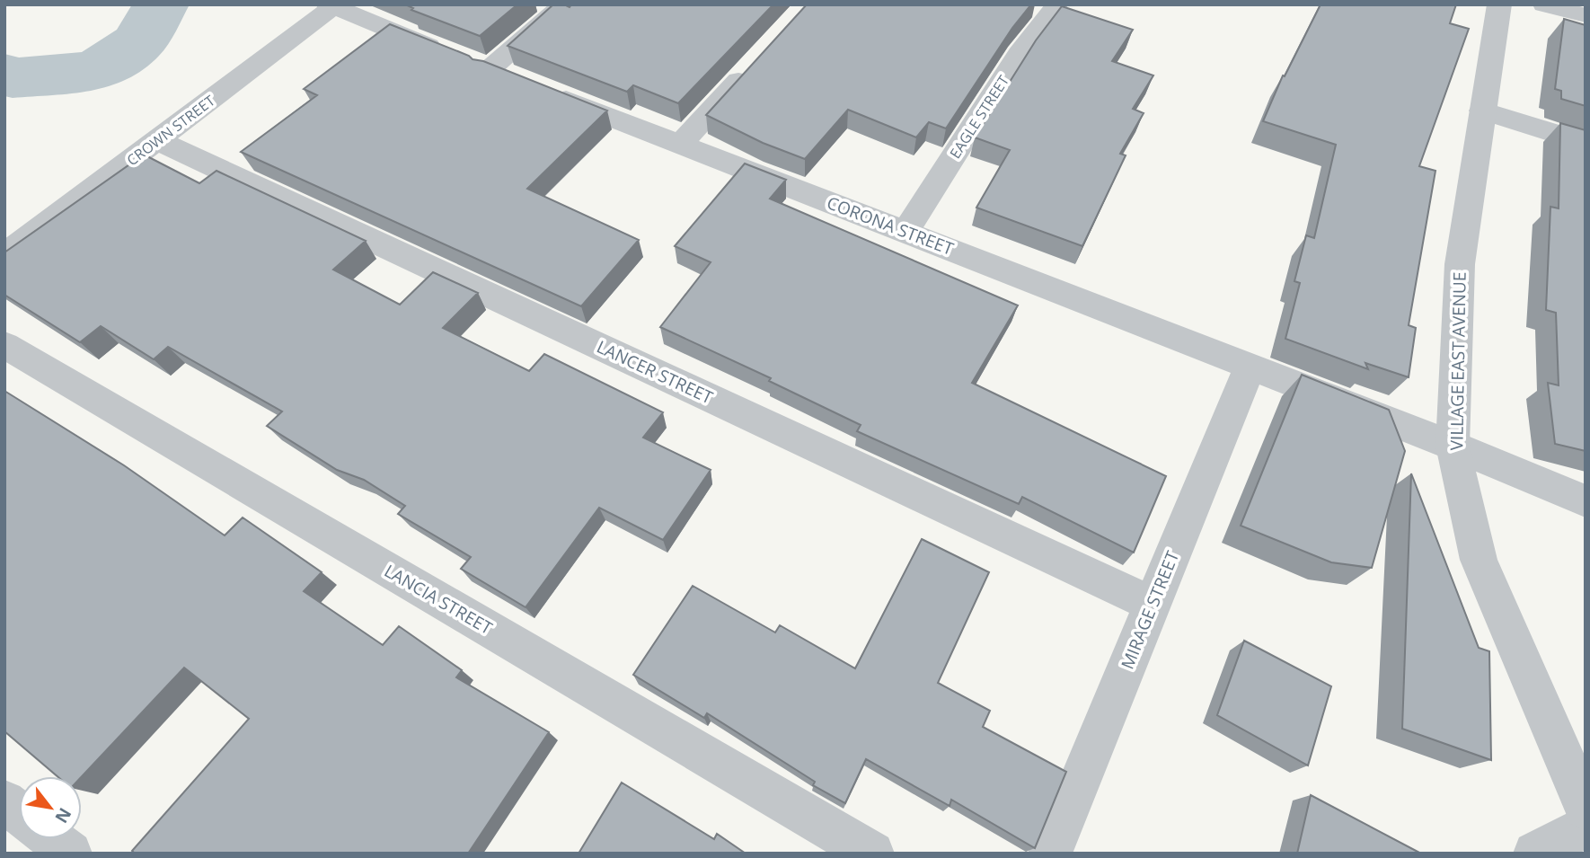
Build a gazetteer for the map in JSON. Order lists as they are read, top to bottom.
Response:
{
  "streets": {
    "street": [
      "EAGLE STREET",
      "CROWN STREET",
      "CORONA STREET",
      "VILLAGE EAST AVENUE",
      "LANCER STREET",
      "LANCIA STREET",
      "MIRAGE STREET"
    ]
  },
  "crossings": [
    ["EAGLE STREET", "CORONA STREET"],
    ["CROWN STREET", "CORONA STREET"],
    ["CROWN STREET", "LANCER STREET"],
    ["CORONA STREET", "VILLAGE EAST AVENUE"],
    ["CORONA STREET", "MIRAGE STREET"],
    ["LANCER STREET", "MIRAGE STREET"]
  ],
  "north": "bottom right"
}
